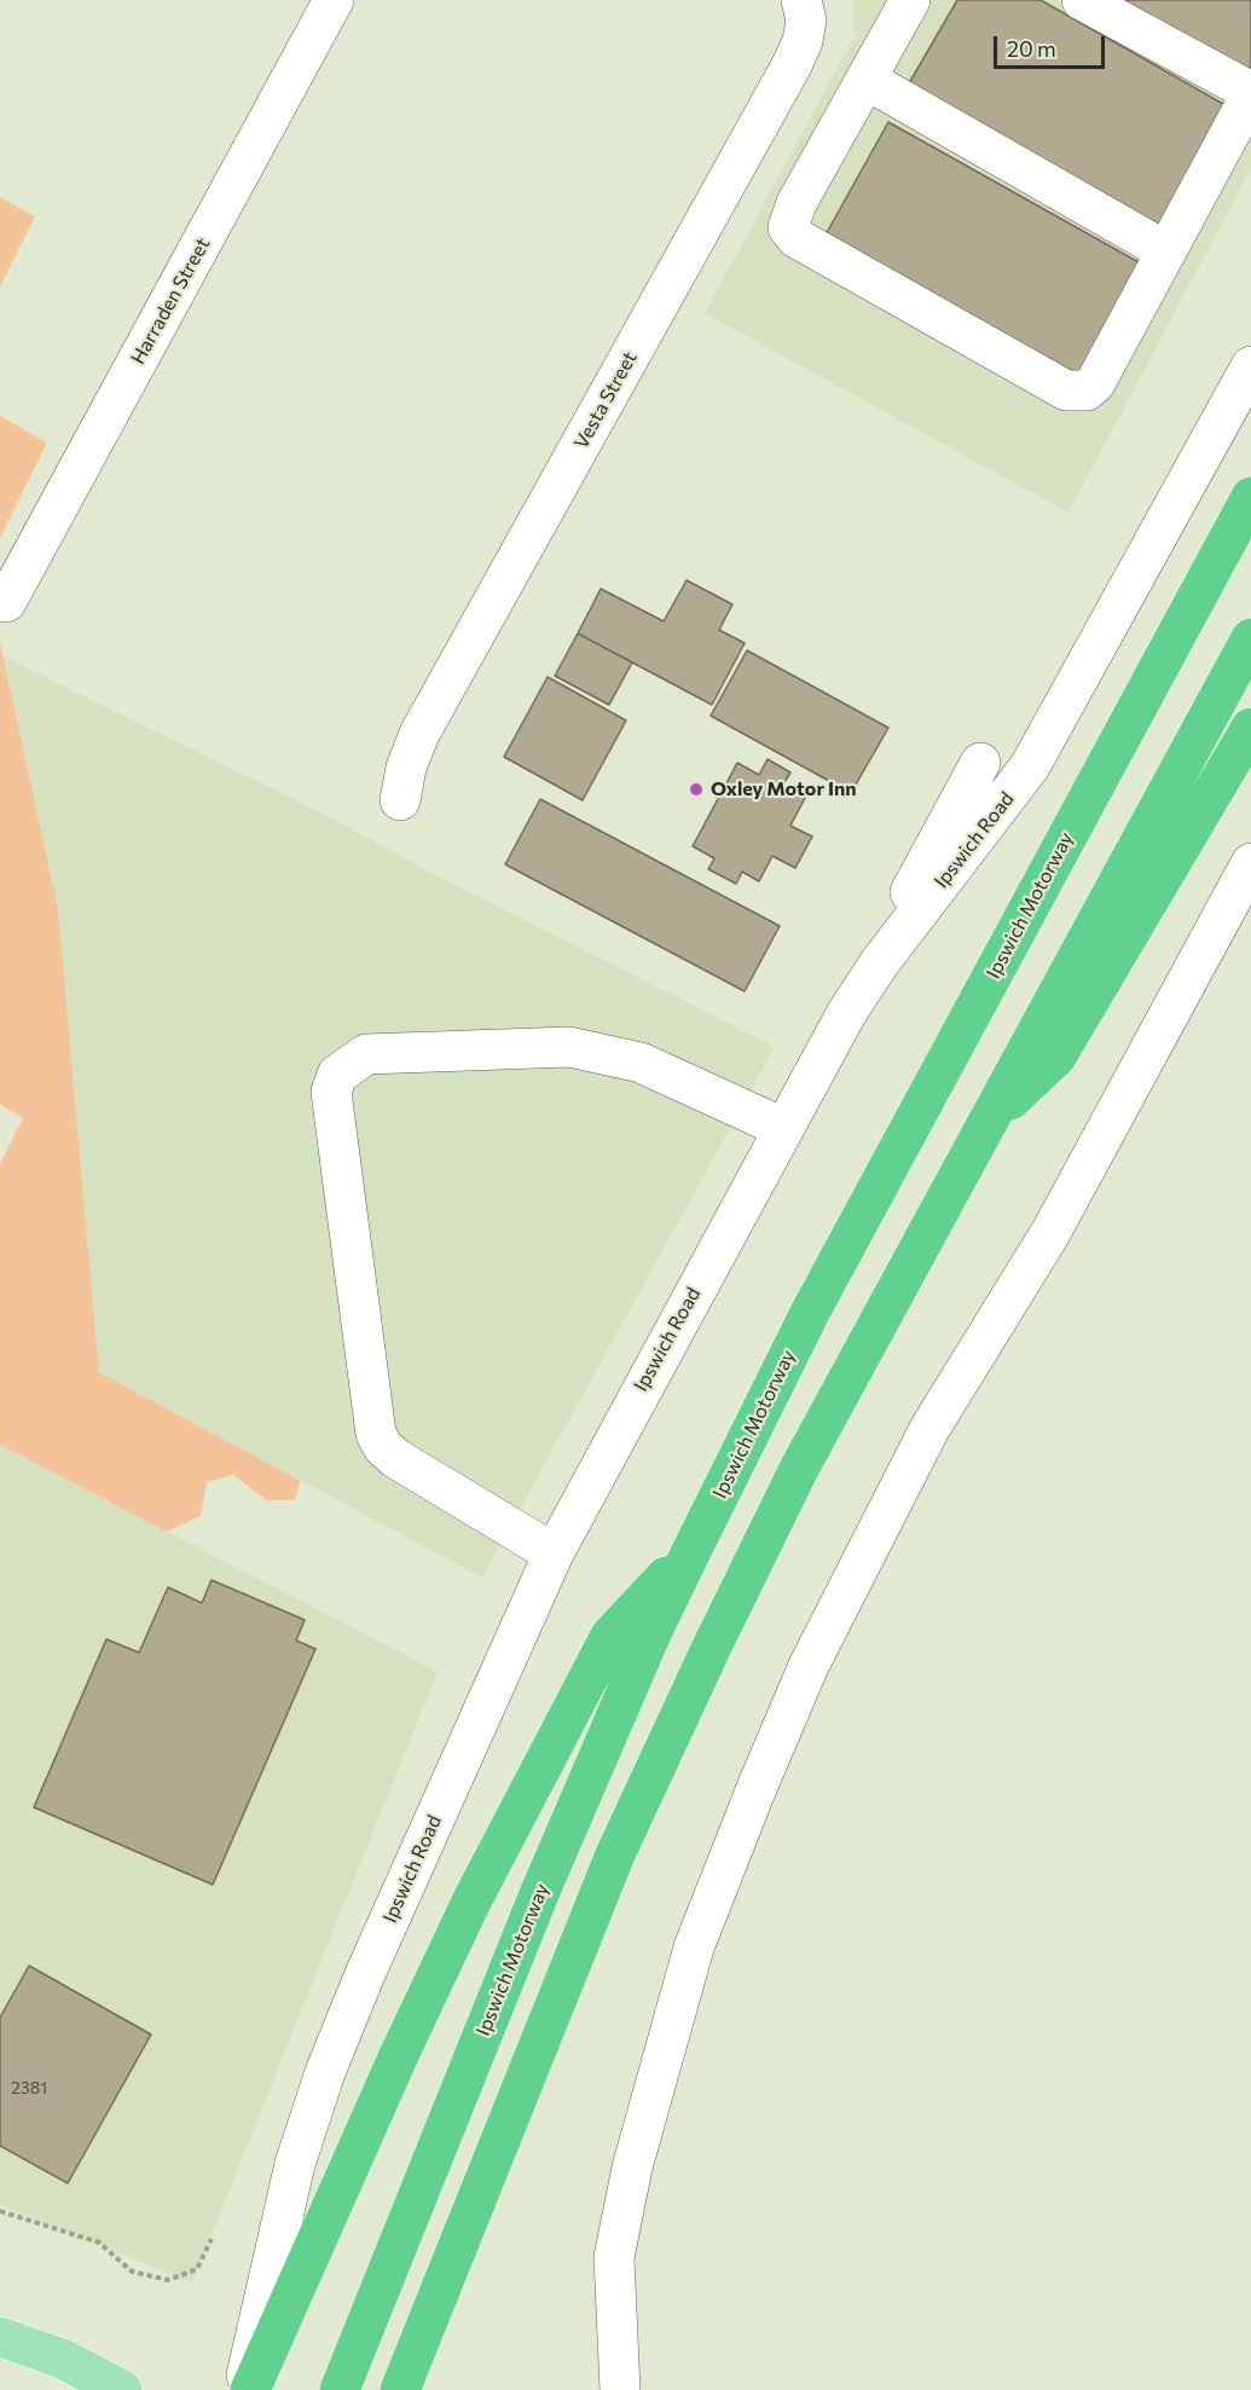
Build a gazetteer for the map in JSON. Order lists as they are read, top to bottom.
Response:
{
  "streets": {
    "highway": ["Ipswich Motorway"],
    "street": ["Harraden Street", "Vesta Street", "Ipswich Road"]
  },
  "places": ["Oxley Motor Inn"],
  "house_numbers": ["2381"],
  "scale_bar": "20 m"
}
